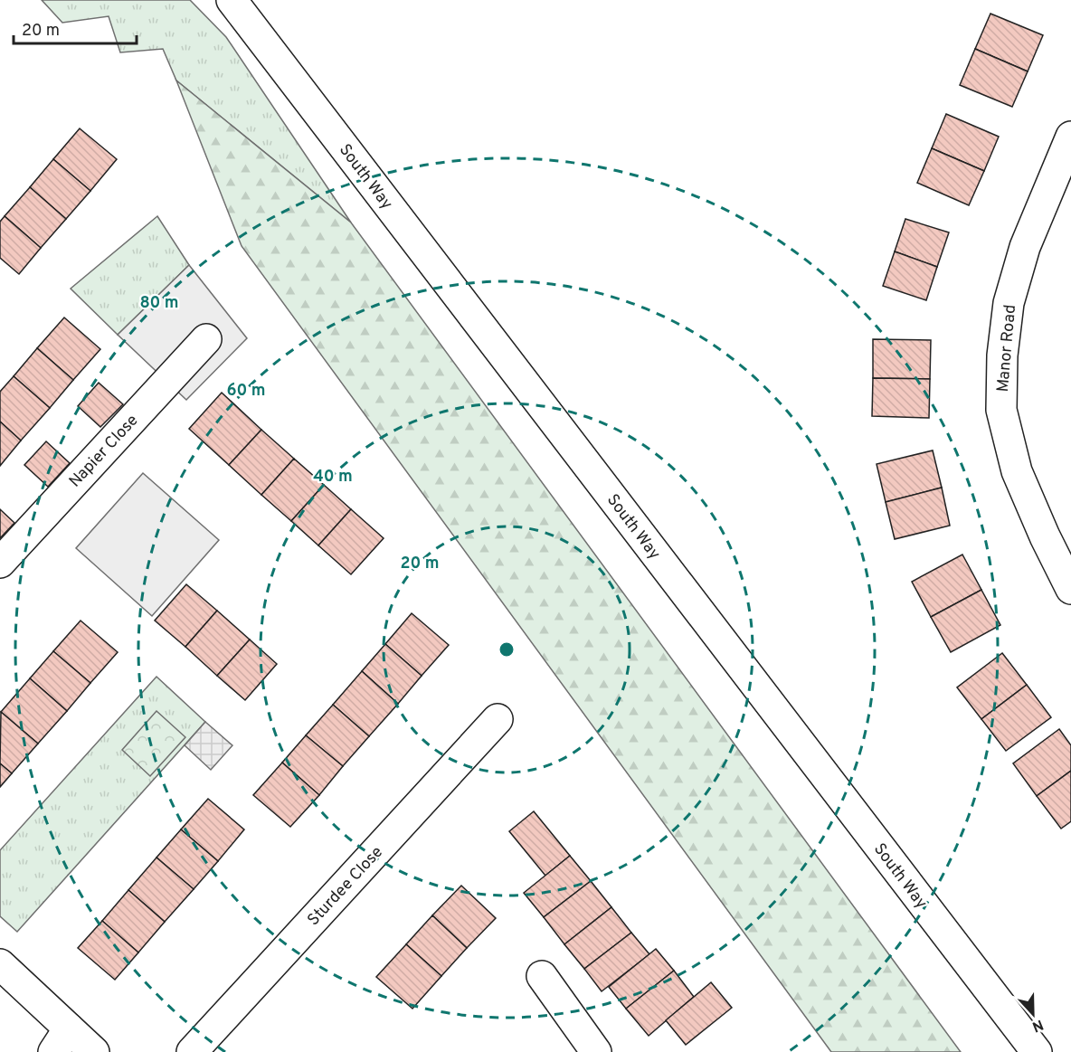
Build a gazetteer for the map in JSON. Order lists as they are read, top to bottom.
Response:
{
  "streets": {
    "street": [
      "South Way",
      "Manor Road",
      "Napier Close",
      "Sturdee Close"
    ]
  },
  "scale_bar": "20 m",
  "north": "bottom",
  "rings": [
    "80 m",
    "60 m",
    "40 m",
    "20 m"
  ]
}
